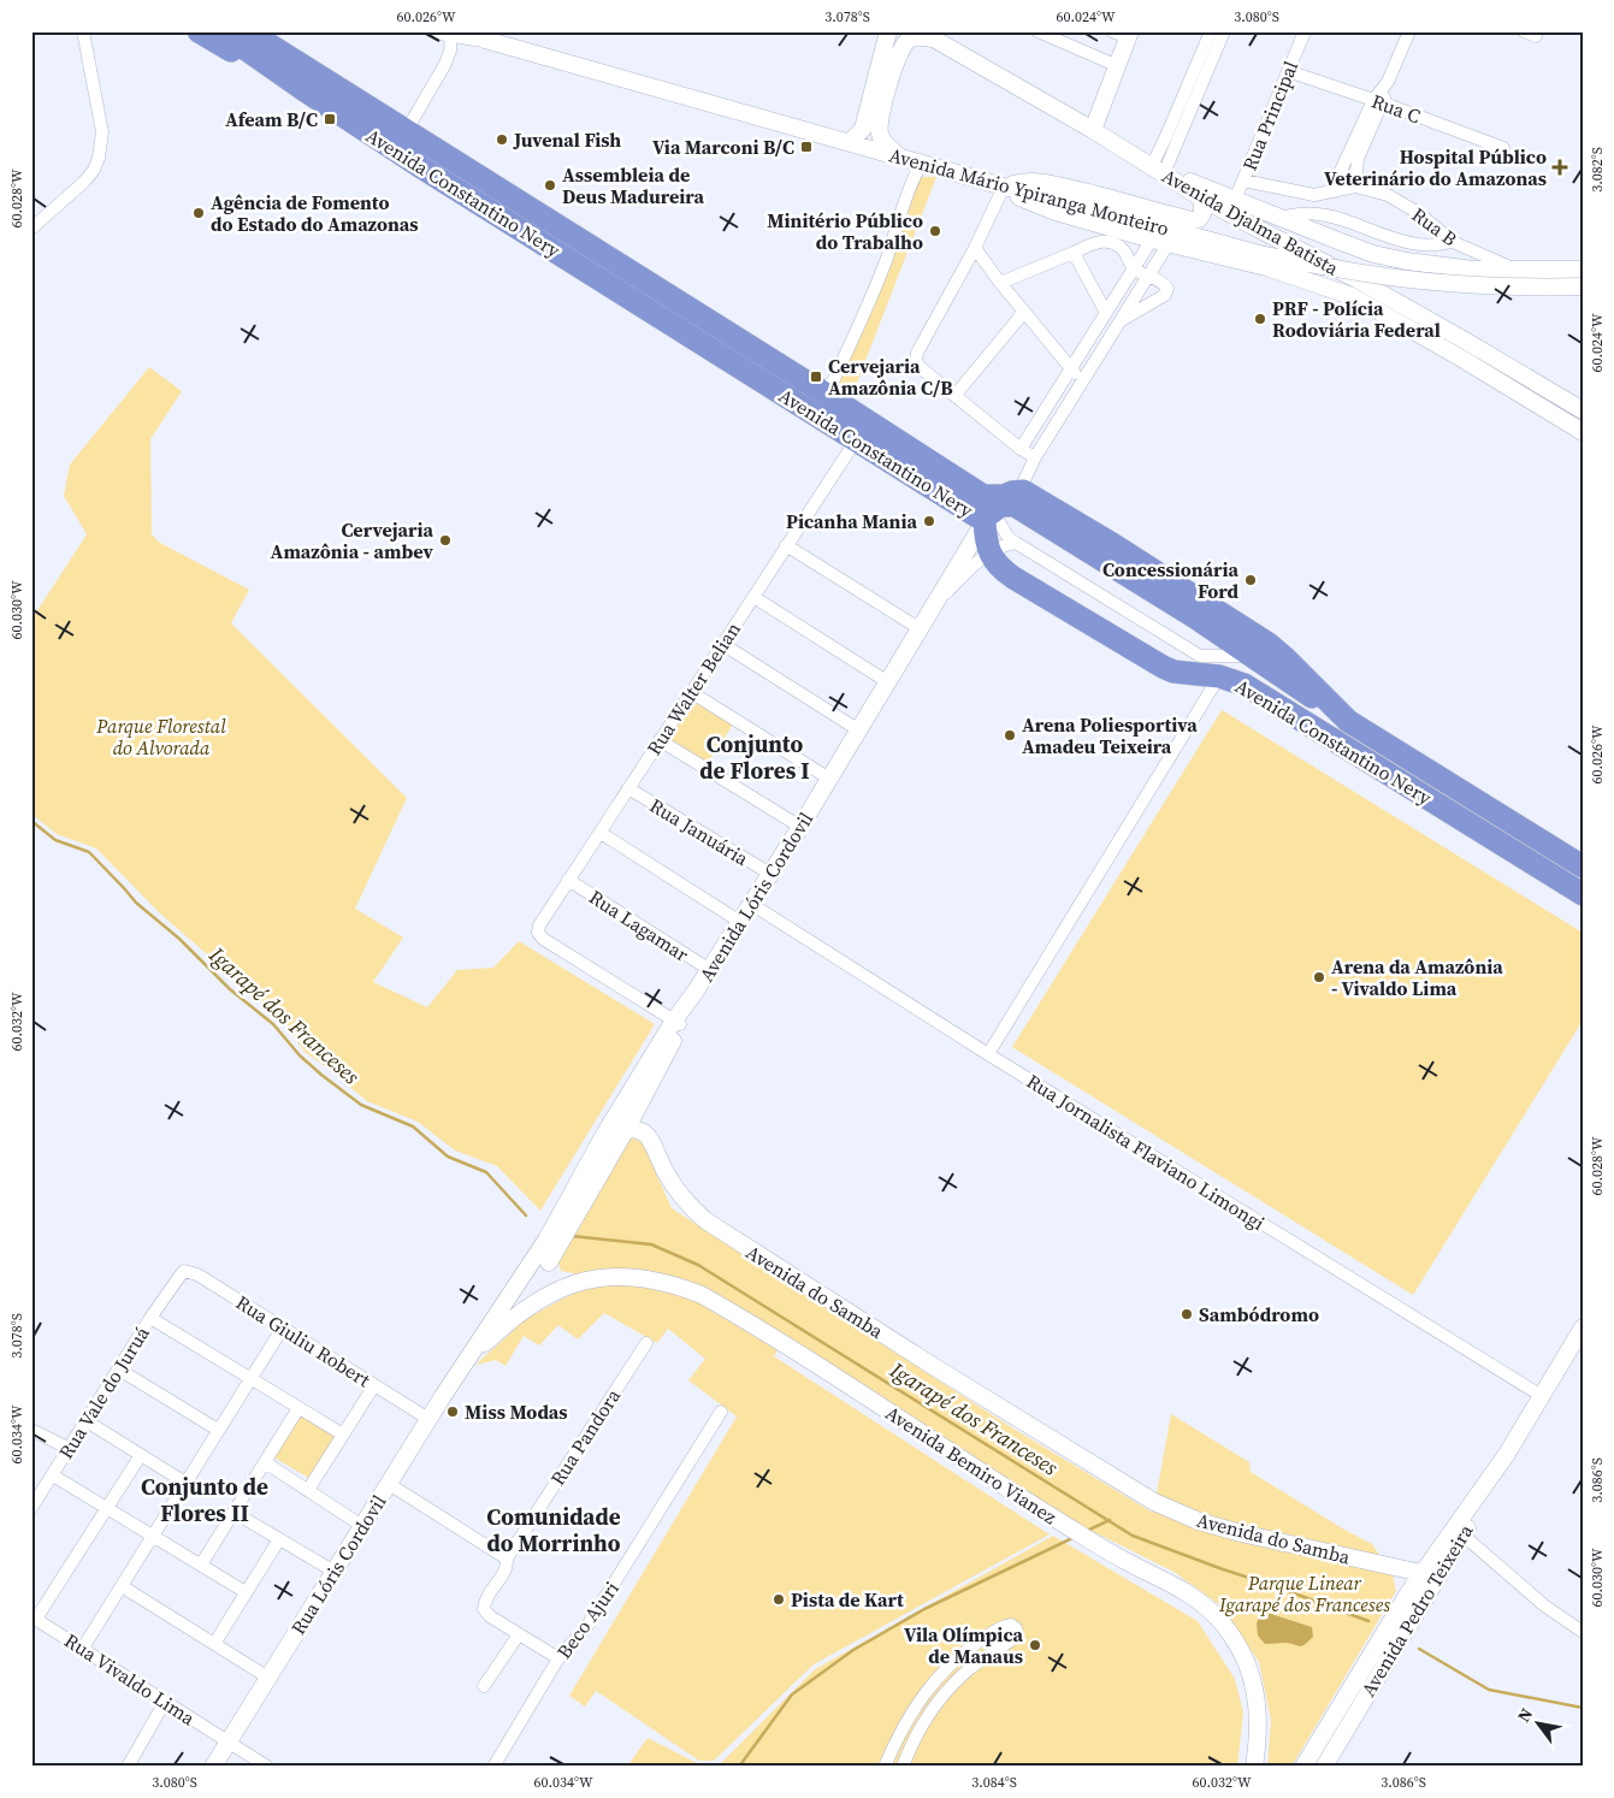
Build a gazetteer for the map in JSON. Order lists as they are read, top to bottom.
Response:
{
  "streets": {
    "highway": ["Avenida Constantino Nery"],
    "street": [
      "Rua C",
      "Rua Principal",
      "Avenida Mário Ypiranga Monteiro",
      "Avenida Djalma Batista",
      "Rua B",
      "Rua Walter Belian",
      "Rua Januária",
      "Avenida Lóris Cordovil",
      "Rua Lagamar",
      "Rua Jornalista Flaviano Limongi",
      "Avenida do Samba",
      "Rua Giuliu Robert",
      "Rua Vale do Juruá",
      "Rua Pandora",
      "Avenida Bemiro Vianez",
      "Rua Lóris Cordovil",
      "Avenida Pedro Teixeira",
      "Beco Ajuri",
      "Rua Vivaldo Lima"
    ]
  },
  "crossings": [
    ["Rua C", "Rua Principal"],
    ["Rua Principal", "Rua B"],
    ["Avenida Mário Ypiranga Monteiro", "Avenida Djalma Batista"],
    ["Avenida Constantino Nery", "Rua Walter Belian"],
    ["Avenida Constantino Nery", "Avenida Lóris Cordovil"],
    ["Rua Walter Belian", "Rua Januária"],
    ["Rua Walter Belian", "Avenida Lóris Cordovil"],
    ["Rua Walter Belian", "Rua Lagamar"],
    ["Rua Januária", "Avenida Lóris Cordovil"],
    ["Avenida Lóris Cordovil", "Rua Lagamar"],
    ["Avenida Lóris Cordovil", "Rua Jornalista Flaviano Limongi"],
    ["Avenida Lóris Cordovil", "Avenida do Samba"],
    ["Avenida Lóris Cordovil", "Avenida Bemiro Vianez"],
    ["Avenida Lóris Cordovil", "Rua Lóris Cordovil"],
    ["Rua Jornalista Flaviano Limongi", "Avenida Pedro Teixeira"],
    ["Avenida do Samba", "Avenida Pedro Teixeira"],
    ["Rua Giuliu Robert", "Rua Vale do Juruá"],
    ["Rua Giuliu Robert", "Rua Lóris Cordovil"],
    ["Rua Pandora", "Beco Ajuri"],
    ["Avenida Bemiro Vianez", "Rua Lóris Cordovil"],
    ["Rua Lóris Cordovil", "Rua Vivaldo Lima"]
  ],
  "districts": ["Conjunto de Flores I", "Conjunto de Flores II", "Comunidade do Morrinho"],
  "water": ["Igarapé dos Franceses"],
  "parks": ["Parque Florestal do Alvorada", "Parque Linear Igarapé dos Franceses"],
  "places": {
    "transit": ["Afeam B/C", "Via Marconi B/C", "Cervejaria Amazônia C/B"],
    "other": [
      "Juvenal Fish",
      "Assembleia de Deus Madureira",
      "Agência de Fomento do Estado do Amazonas",
      "Minitério Público do Trabalho",
      "PRF - Polícia Rodoviária Federal",
      "Picanha Mania",
      "Cervejaria Amazônia - ambev",
      "Concessionária Ford",
      "Arena Poliesportiva Amadeu Teixeira",
      "Arena da Amazônia - Vivaldo Lima",
      "Sambódromo",
      "Miss Modas",
      "Pista de Kart",
      "Vila Olímpica de Manaus"
    ],
    "health": ["Hospital Público Veterinário do Amazonas"]
  },
  "north": "top left",
  "coordinates": [
    "60.026°W",
    "3.078°S",
    "60.024°W",
    "3.080°S",
    "3.082°S",
    "60.028°W",
    "60.030°W",
    "60.032°W",
    "60.034°W",
    "3.086°S",
    "3.084°S"
  ]
}
